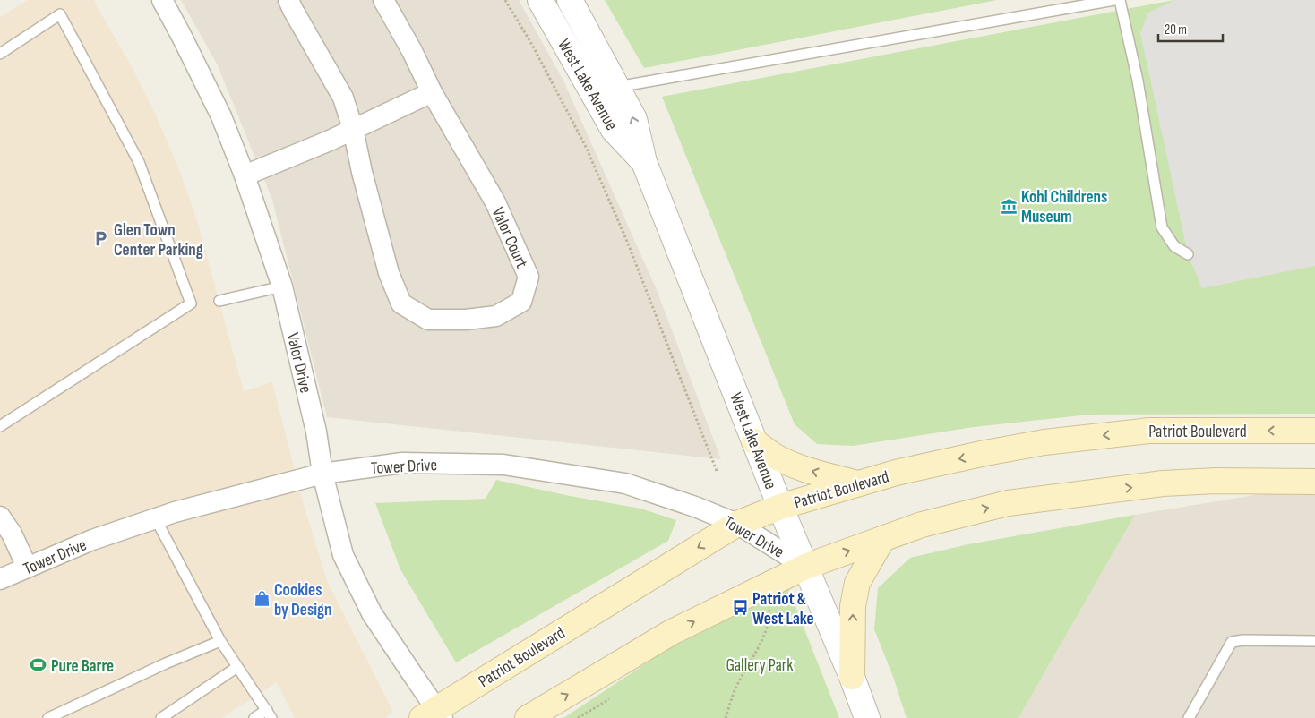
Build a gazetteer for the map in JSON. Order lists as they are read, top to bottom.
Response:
{
  "streets": {
    "main road": ["Patriot Boulevard"],
    "street": [
      "West Lake Avenue",
      "Valor Court",
      "Valor Drive",
      "Tower Drive"
    ]
  },
  "crossings": [
    ["West Lake Avenue", "Patriot Boulevard"],
    ["West Lake Avenue", "Tower Drive"],
    ["Valor Drive", "Patriot Boulevard"],
    ["Valor Drive", "Tower Drive"],
    ["Patriot Boulevard", "Tower Drive"]
  ],
  "parks": ["Gallery Park"],
  "places": {
    "museum": ["Kohl Childrens Museum"],
    "parking": ["Glen Town Center Parking"],
    "shop": ["Cookies by Design"],
    "bus stop": ["Patriot & West Lake"],
    "sports": ["Pure Barre"]
  },
  "scale_bar": "20 m"
}
